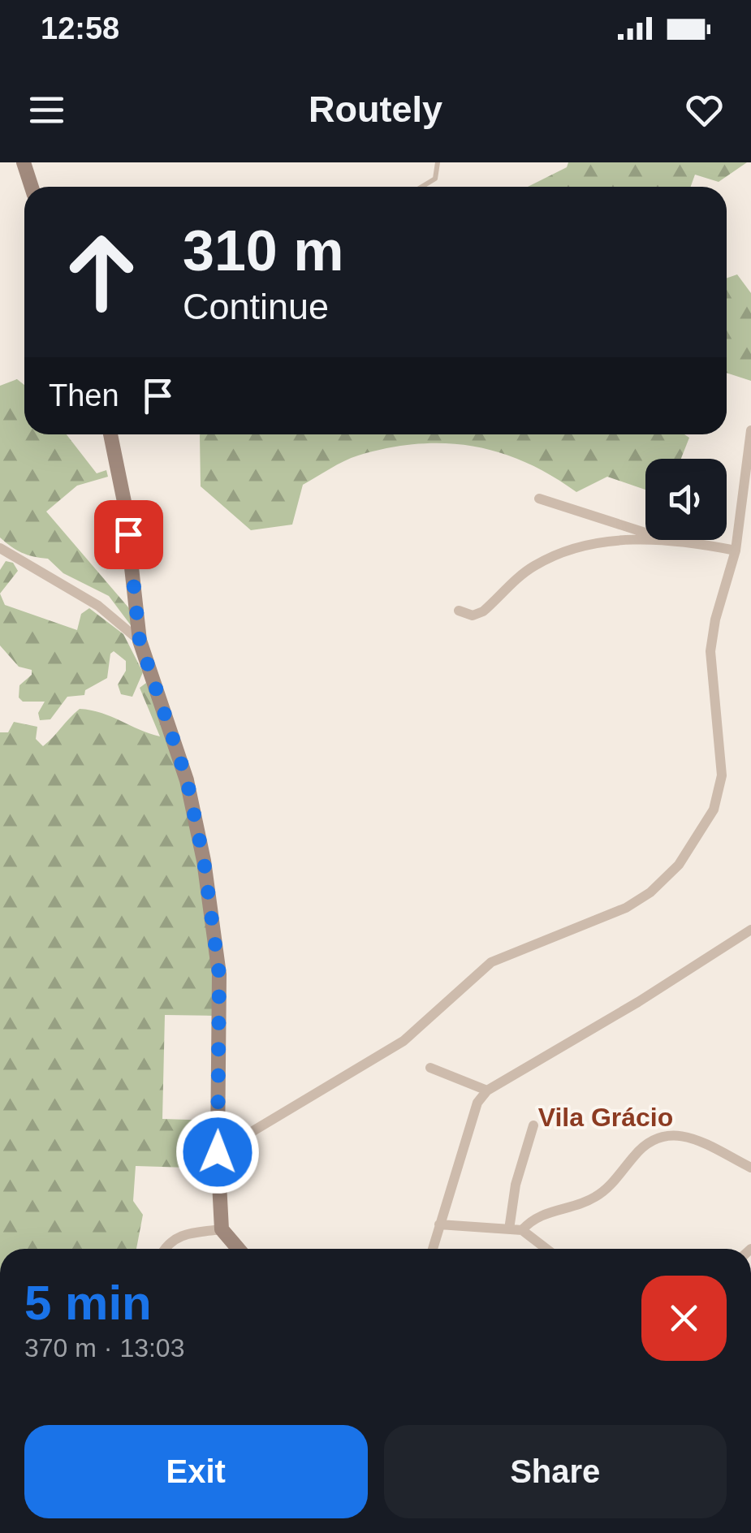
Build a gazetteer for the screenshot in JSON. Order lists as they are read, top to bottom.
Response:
{
  "districts": ["Vila Grácio"],
  "page": {
    "status": "12:58",
    "header": "Routely",
    "turn": ["310 m", "Continue"],
    "then": "Then",
    "heading": ["5 min", "370 m · 13:03"],
    "buttons": ["Exit", "Share"]
  }
}
